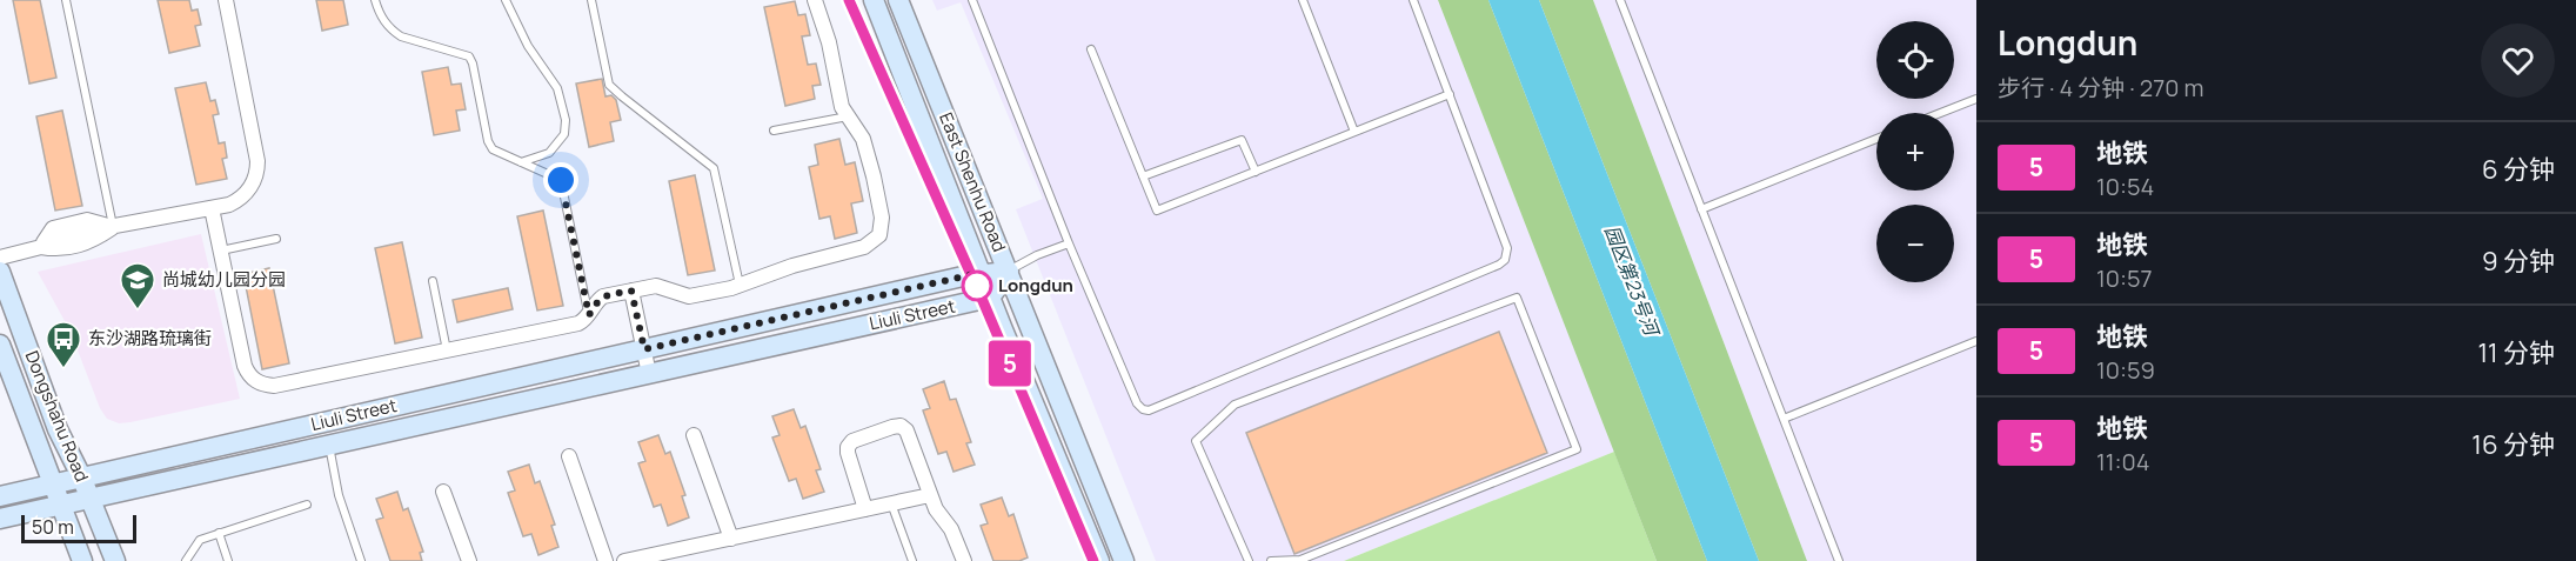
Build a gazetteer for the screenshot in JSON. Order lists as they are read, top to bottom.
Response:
{
  "streets": {
    "main road": ["East Shenhu Road", "Liuli Street", "Dongshahu Road"]
  },
  "crossings": [
    ["East Shenhu Road", "Liuli Street"],
    ["Liuli Street", "Dongshahu Road"]
  ],
  "water": ["园区第23号河"],
  "places": {
    "other": ["Longdun"],
    "school or university": ["尚城幼儿园分园"],
    "bus stop": ["东沙湖路琉璃街"]
  },
  "lines": ["metro line 5"],
  "scale_bar": "50 m",
  "page": {
    "on_map": "5",
    "heading": ["Longdun", "步行 · 4 分钟 · 270 m"],
    "map_buttons": ["+", "−"],
    "list": [
      {
        "mark": "5",
        "name": "地铁",
        "note": "10:54",
        "value": "6 分钟"
      },
      {
        "mark": "5",
        "name": "地铁",
        "note": "10:57",
        "value": "9 分钟"
      },
      {
        "mark": "5",
        "name": "地铁",
        "note": "10:59",
        "value": "11 分钟"
      },
      {
        "mark": "5",
        "name": "地铁",
        "note": "11:04",
        "value": "16 分钟"
      }
    ],
    "scale": "50 m"
  }
}
